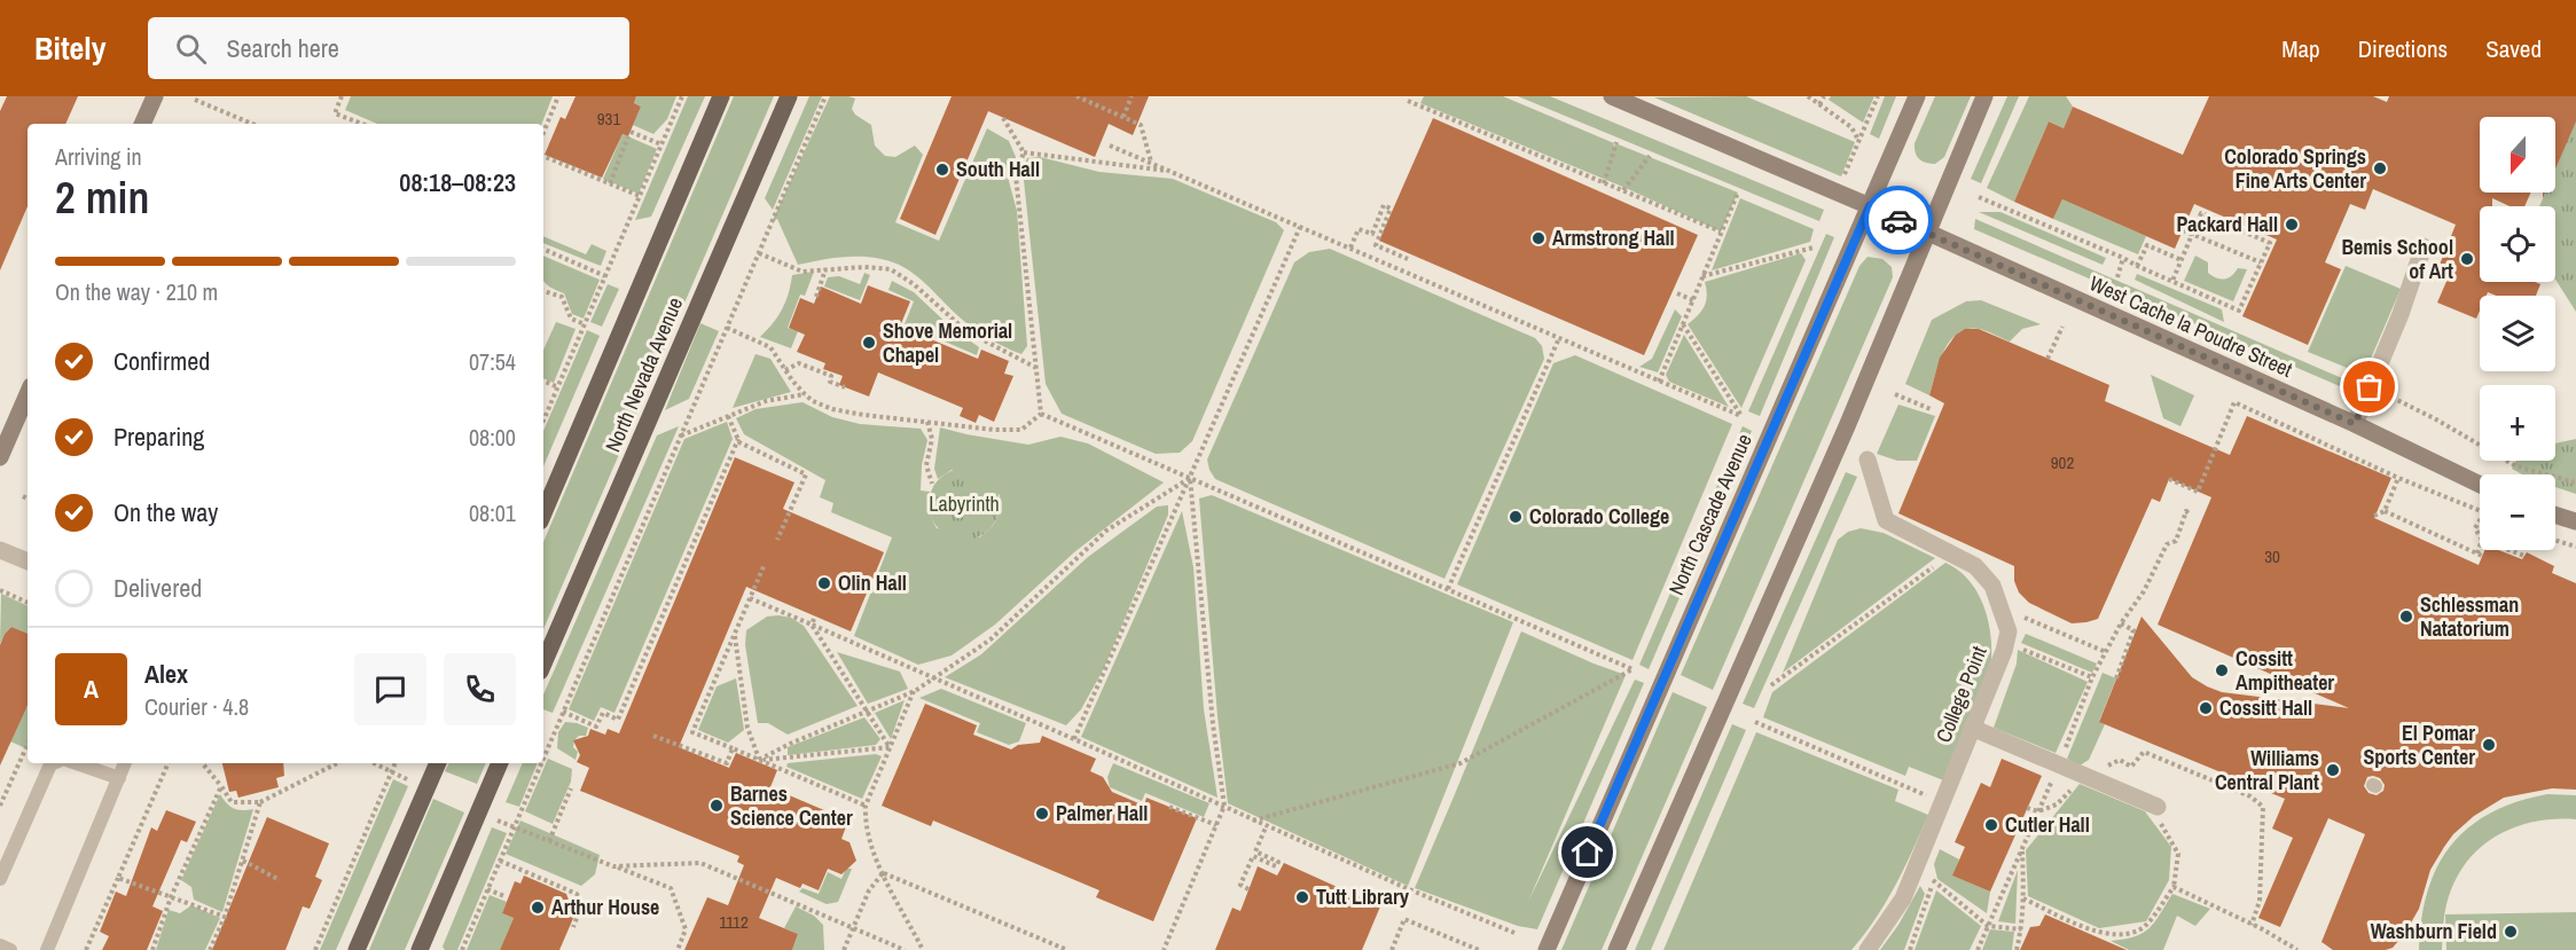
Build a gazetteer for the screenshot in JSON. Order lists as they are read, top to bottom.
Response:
{
  "streets": {
    "main road": ["West Cache la Poudre Street", "North Nevada Avenue", "North Cascade Avenue"],
    "street": ["College Point"]
  },
  "crossings": [
    ["West Cache la Poudre Street", "North Cascade Avenue"]
  ],
  "parks": ["Labyrinth"],
  "places": [
    "Colorado Springs Fine Arts Center",
    "South Hall",
    "Packard Hall",
    "Armstrong Hall",
    "Bemis School of Art",
    "Shove Memorial Chapel",
    "Colorado College",
    "Olin Hall",
    "Schlessman Natatorium",
    "Cossitt Ampitheater",
    "Cossitt Hall",
    "El Pomar Sports Center",
    "Williams Central Plant",
    "Barnes Science Center",
    "Palmer Hall",
    "Cutler Hall",
    "Tutt Library",
    "Arthur House",
    "Washburn Field"
  ],
  "house_numbers": [
    "931",
    "902",
    "30",
    "1112"
  ],
  "north": "bottom",
  "page": {
    "header": "Bitely",
    "search": "Search here",
    "nav": ["Map", "Directions", "Saved"],
    "map_buttons": ["+", "−"],
    "heading": ["2 min", "Arriving in", "08:18–08:23"],
    "panel": ["Alex", "Courier · 4.8"],
    "bar": "On the way · 210 m",
    "list": [
      ["Confirmed", "07:54"],
      ["Preparing", "08:00"],
      ["On the way", "08:01"],
      "Delivered"
    ],
    "round": "A"
  }
}
